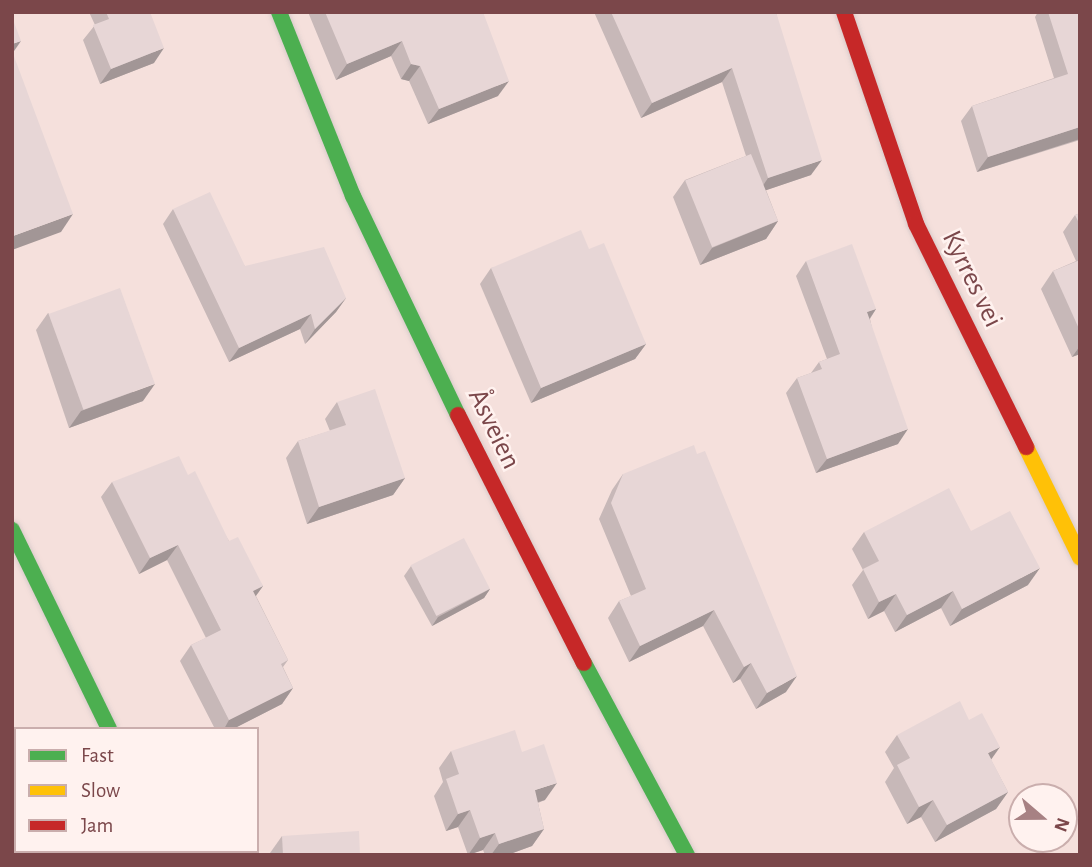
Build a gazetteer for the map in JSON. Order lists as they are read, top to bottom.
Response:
{
  "streets": {
    "street": ["Kyrres vei", "Åsveien"]
  },
  "legend": ["Fast", "Slow", "Jam"],
  "north": "right"
}
